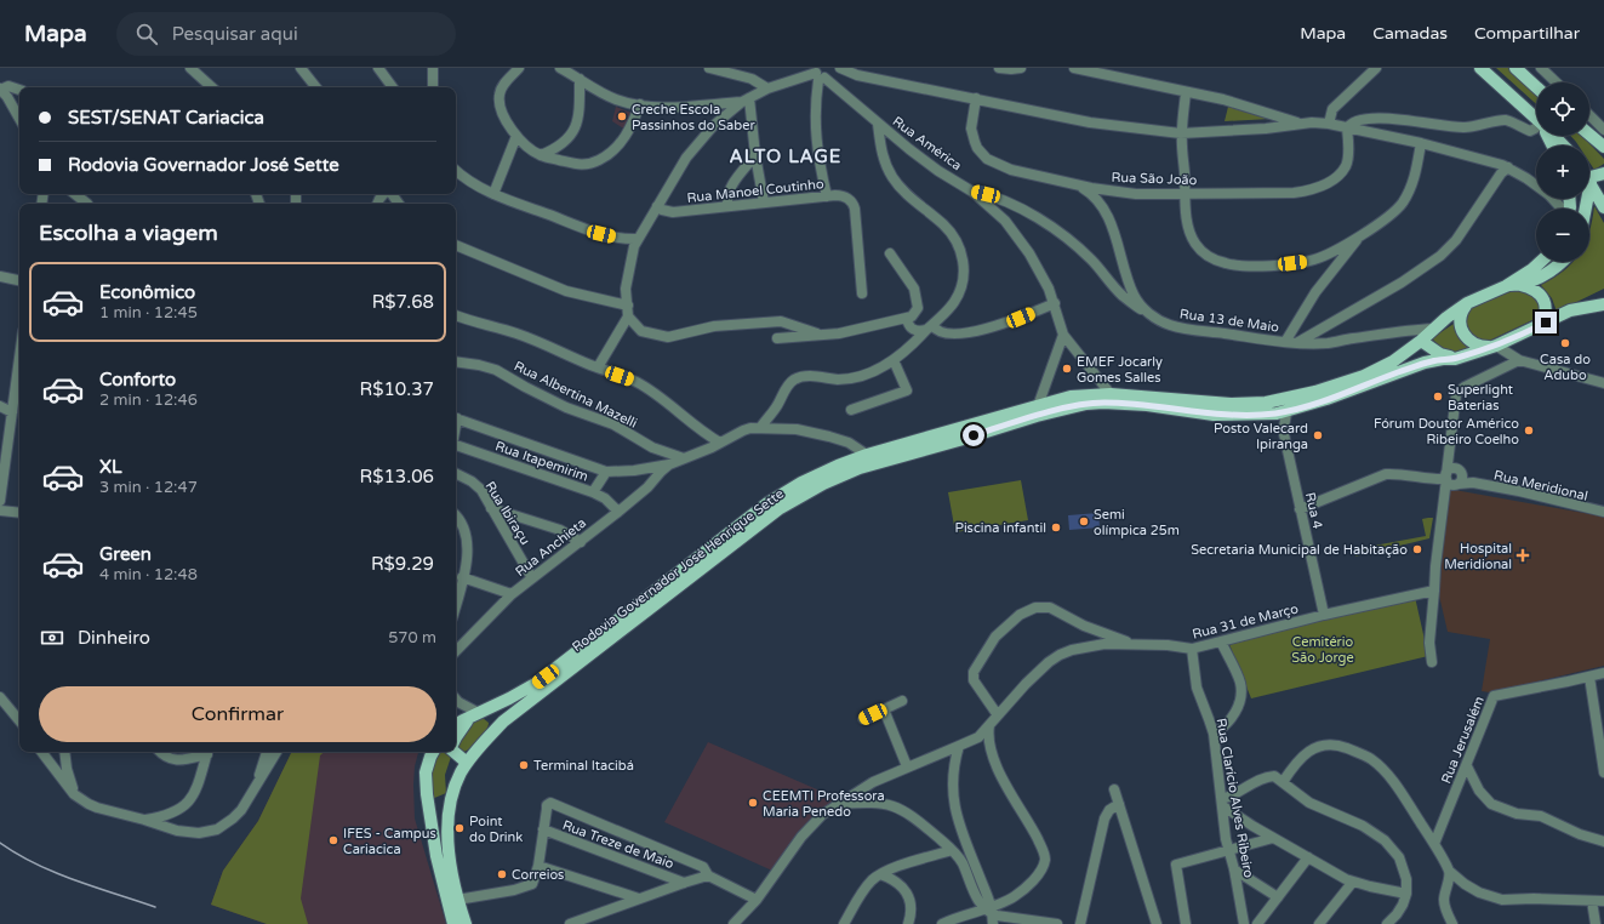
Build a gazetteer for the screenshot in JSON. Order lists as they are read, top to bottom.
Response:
{
  "streets": {
    "main road": ["Rodovia Governador José Henrique Sette"],
    "street": [
      "Rua América",
      "Rua São João",
      "Rua Manoel Coutinho",
      "Rua 13 de Maio",
      "Rua Albertina Mazelli",
      "Rua Itapemirim",
      "Rua Meridional",
      "Rua 4",
      "Rua Ibiraçu",
      "Rua Anchieta",
      "Rua 31 de Março",
      "Rua Jerusalém",
      "Rua Clarício Alves Ribeiro",
      "Rua Treze de Maio"
    ]
  },
  "crossings": [
    ["Rua São João", "Rua 13 de Maio"],
    ["Rua Itapemirim", "Rua Anchieta"],
    ["Rua 4", "Rua 31 de Março"],
    ["Rua Ibiraçu", "Rua Anchieta"],
    ["Rua 31 de Março", "Rua Clarício Alves Ribeiro"]
  ],
  "districts": ["ALTO LAGE"],
  "parks": ["Cemitério São Jorge"],
  "places": {
    "other": [
      "Creche Escola Passinhos do Saber",
      "Casa do Adubo",
      "EMEF Jocarly Gomes Salles",
      "Superlight Baterias",
      "Fórum Doutor Américo Ribeiro Coelho",
      "Posto Valecard Ipiranga",
      "Semi olímpica 25m",
      "Piscina infantil",
      "Secretaria Municipal de Habitação",
      "Terminal Itacibá",
      "CEEMTI Professora Maria Penedo",
      "Point do Drink",
      "IFES - Campus Cariacica",
      "Correios"
    ],
    "health": ["Hospital Meridional"]
  },
  "page": {
    "header": "Mapa",
    "search": "Pesquisar aqui",
    "nav": ["Mapa", "Camadas", "Compartilhar"],
    "map_buttons": ["+", "−"],
    "banner": ["SEST/SENAT Cariacica", "Rodovia Governador José Sette"],
    "heading": "Escolha a viagem",
    "list": [
      {
        "name": "Econômico",
        "note": "1 min · 12:45",
        "value": "R$7.68"
      },
      {
        "name": "Conforto",
        "note": "2 min · 12:46",
        "value": "R$10.37"
      },
      {
        "name": "XL",
        "note": "3 min · 12:47",
        "value": "R$13.06"
      },
      {
        "name": "Green",
        "note": "4 min · 12:48",
        "value": "R$9.29"
      }
    ],
    "pay": ["Dinheiro", "570 m"],
    "buttons": "Confirmar"
  }
}
